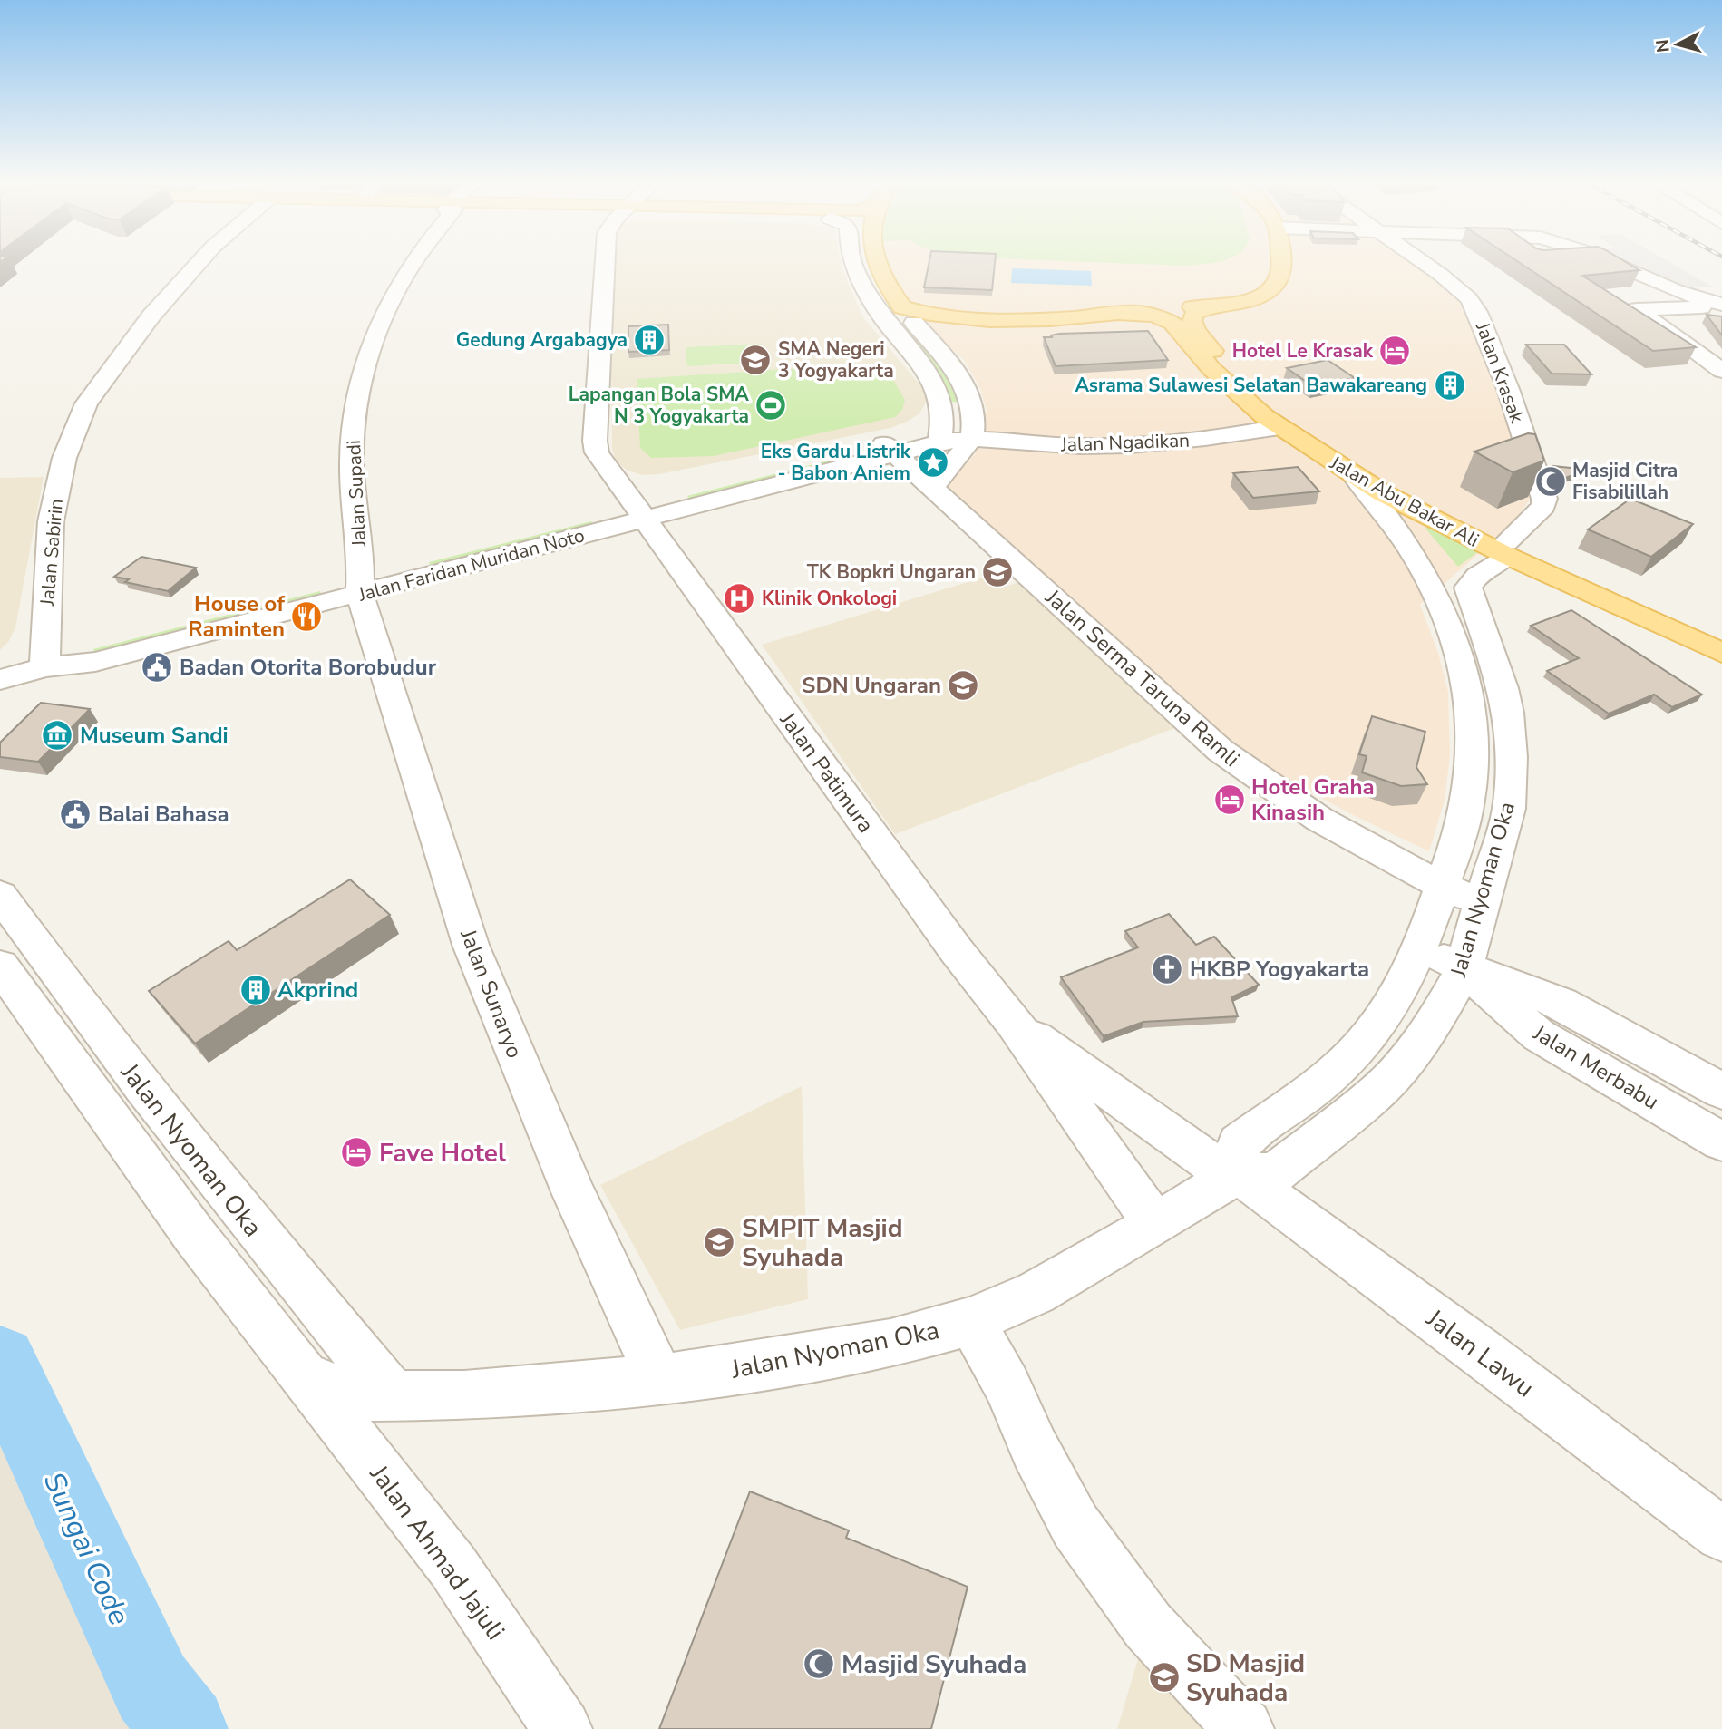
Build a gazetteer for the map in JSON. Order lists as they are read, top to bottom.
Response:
{
  "streets": {
    "main road": ["Jalan Abu Bakar Ali"],
    "street": [
      "Jalan Krasak",
      "Jalan Ngadikan",
      "Jalan Supadi",
      "Jalan Sabirin",
      "Jalan Faridan Muridan Noto",
      "Jalan Serma Taruna Ramli",
      "Jalan Patimura",
      "Jalan Nyoman Oka",
      "Jalan Sunaryo",
      "Jalan Merbabu",
      "Jalan Lawu",
      "Jalan Ahmad Jajuli"
    ]
  },
  "crossings": [
    ["Jalan Krasak", "Jalan Abu Bakar Ali"],
    ["Jalan Krasak", "Jalan Nyoman Oka"],
    ["Jalan Ngadikan", "Jalan Abu Bakar Ali"],
    ["Jalan Ngadikan", "Jalan Faridan Muridan Noto"],
    ["Jalan Supadi", "Jalan Faridan Muridan Noto"],
    ["Jalan Supadi", "Jalan Sunaryo"],
    ["Jalan Abu Bakar Ali", "Jalan Nyoman Oka"],
    ["Jalan Sabirin", "Jalan Faridan Muridan Noto"],
    ["Jalan Faridan Muridan Noto", "Jalan Serma Taruna Ramli"],
    ["Jalan Faridan Muridan Noto", "Jalan Patimura"],
    ["Jalan Faridan Muridan Noto", "Jalan Sunaryo"],
    ["Jalan Serma Taruna Ramli", "Jalan Nyoman Oka"],
    ["Jalan Patimura", "Jalan Nyoman Oka"],
    ["Jalan Patimura", "Jalan Lawu"],
    ["Jalan Nyoman Oka", "Jalan Sunaryo"],
    ["Jalan Nyoman Oka", "Jalan Merbabu"],
    ["Jalan Nyoman Oka", "Jalan Lawu"],
    ["Jalan Nyoman Oka", "Jalan Ahmad Jajuli"]
  ],
  "water": ["Sungai Code"],
  "places": {
    "building": ["Gedung Argabagya", "Asrama Sulawesi Selatan Bawakareang", "Akprind"],
    "hotel": ["Hotel Le Krasak", "Hotel Graha Kinasih", "Fave Hotel"],
    "school or university": [
      "SMA Negeri 3 Yogyakarta",
      "TK Bopkri Ungaran",
      "SDN Ungaran",
      "SMPIT Masjid Syuhada",
      "SD Masjid Syuhada"
    ],
    "sports": ["Lapangan Bola SMA N 3 Yogyakarta"],
    "place": ["Eks Gardu Listrik - Babon Aniem"],
    "mosque": ["Masjid Citra Fisabilillah", "Masjid Syuhada"],
    "hospital": ["Klinik Onkologi"],
    "restaurant": ["House of Raminten"],
    "public building": ["Badan Otorita Borobudur", "Balai Bahasa"],
    "museum": ["Museum Sandi"],
    "church": ["HKBP Yogyakarta"]
  },
  "north": "left"
}
